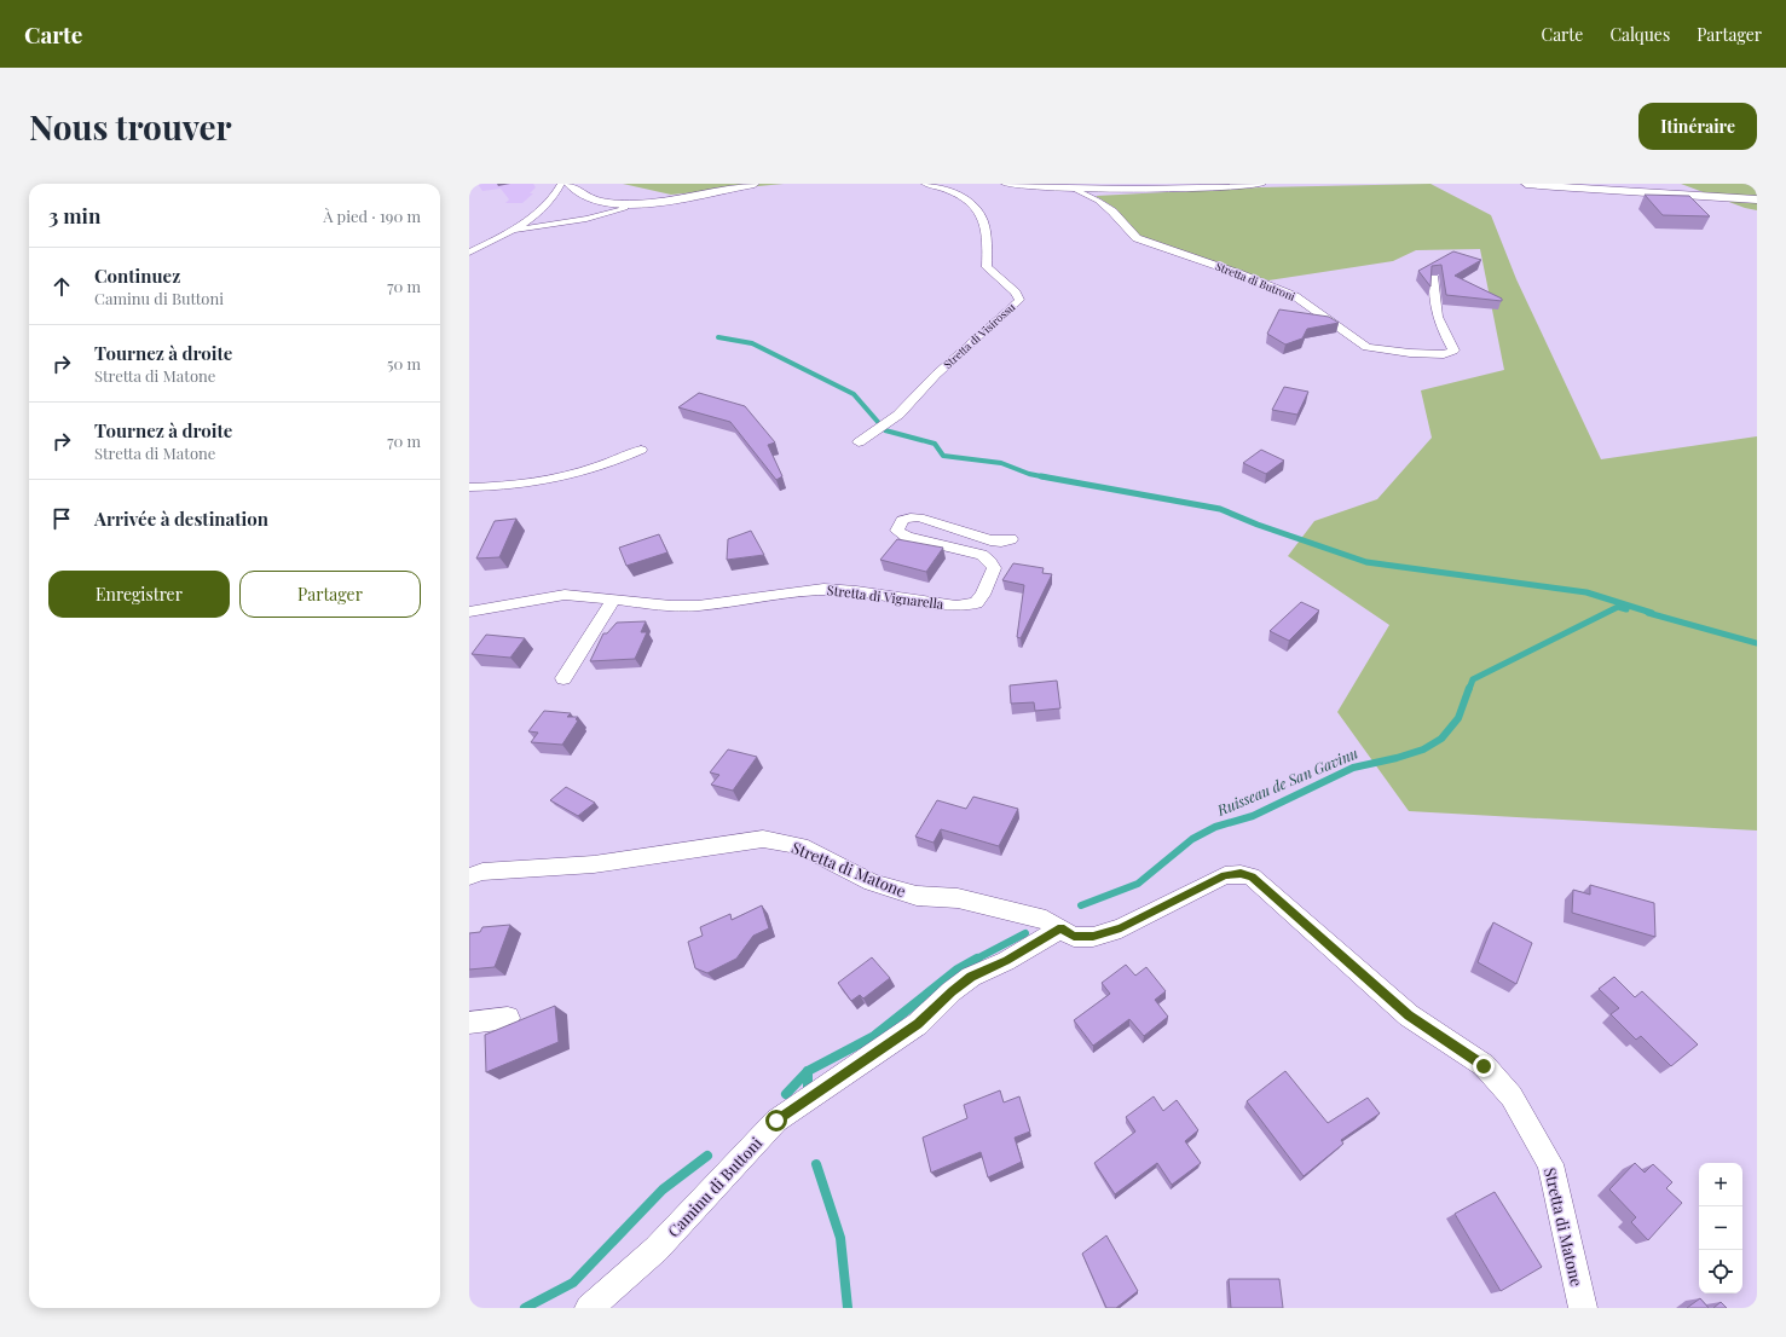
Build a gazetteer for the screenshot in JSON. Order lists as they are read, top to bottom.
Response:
{
  "streets": {
    "street": [
      "Stretta di Butroni",
      "Stretta di Visirossu",
      "Stretta di Vignarella",
      "Stretta di Matone",
      "Caminu di Buttoni"
    ]
  },
  "crossings": [
    ["Stretta di Matone", "Caminu di Buttoni"]
  ],
  "water": ["Ruisseau de San Gavinu"],
  "page": {
    "header": "Carte",
    "nav": ["Carte", "Calques", "Partager"],
    "buttons": [
      "Itinéraire",
      ["Enregistrer", "Partager"]
    ],
    "title": "Nous trouver",
    "heading": ["3 min", "À pied · 190 m"],
    "list": [
      ["Continuez", "Caminu di Buttoni", "70 m"],
      ["Tournez à droite", "Stretta di Matone", "50 m"],
      ["Tournez à droite", "Stretta di Matone", "70 m"],
      "Arrivée à destination"
    ],
    "map_buttons": ["+", "−"]
  }
}
